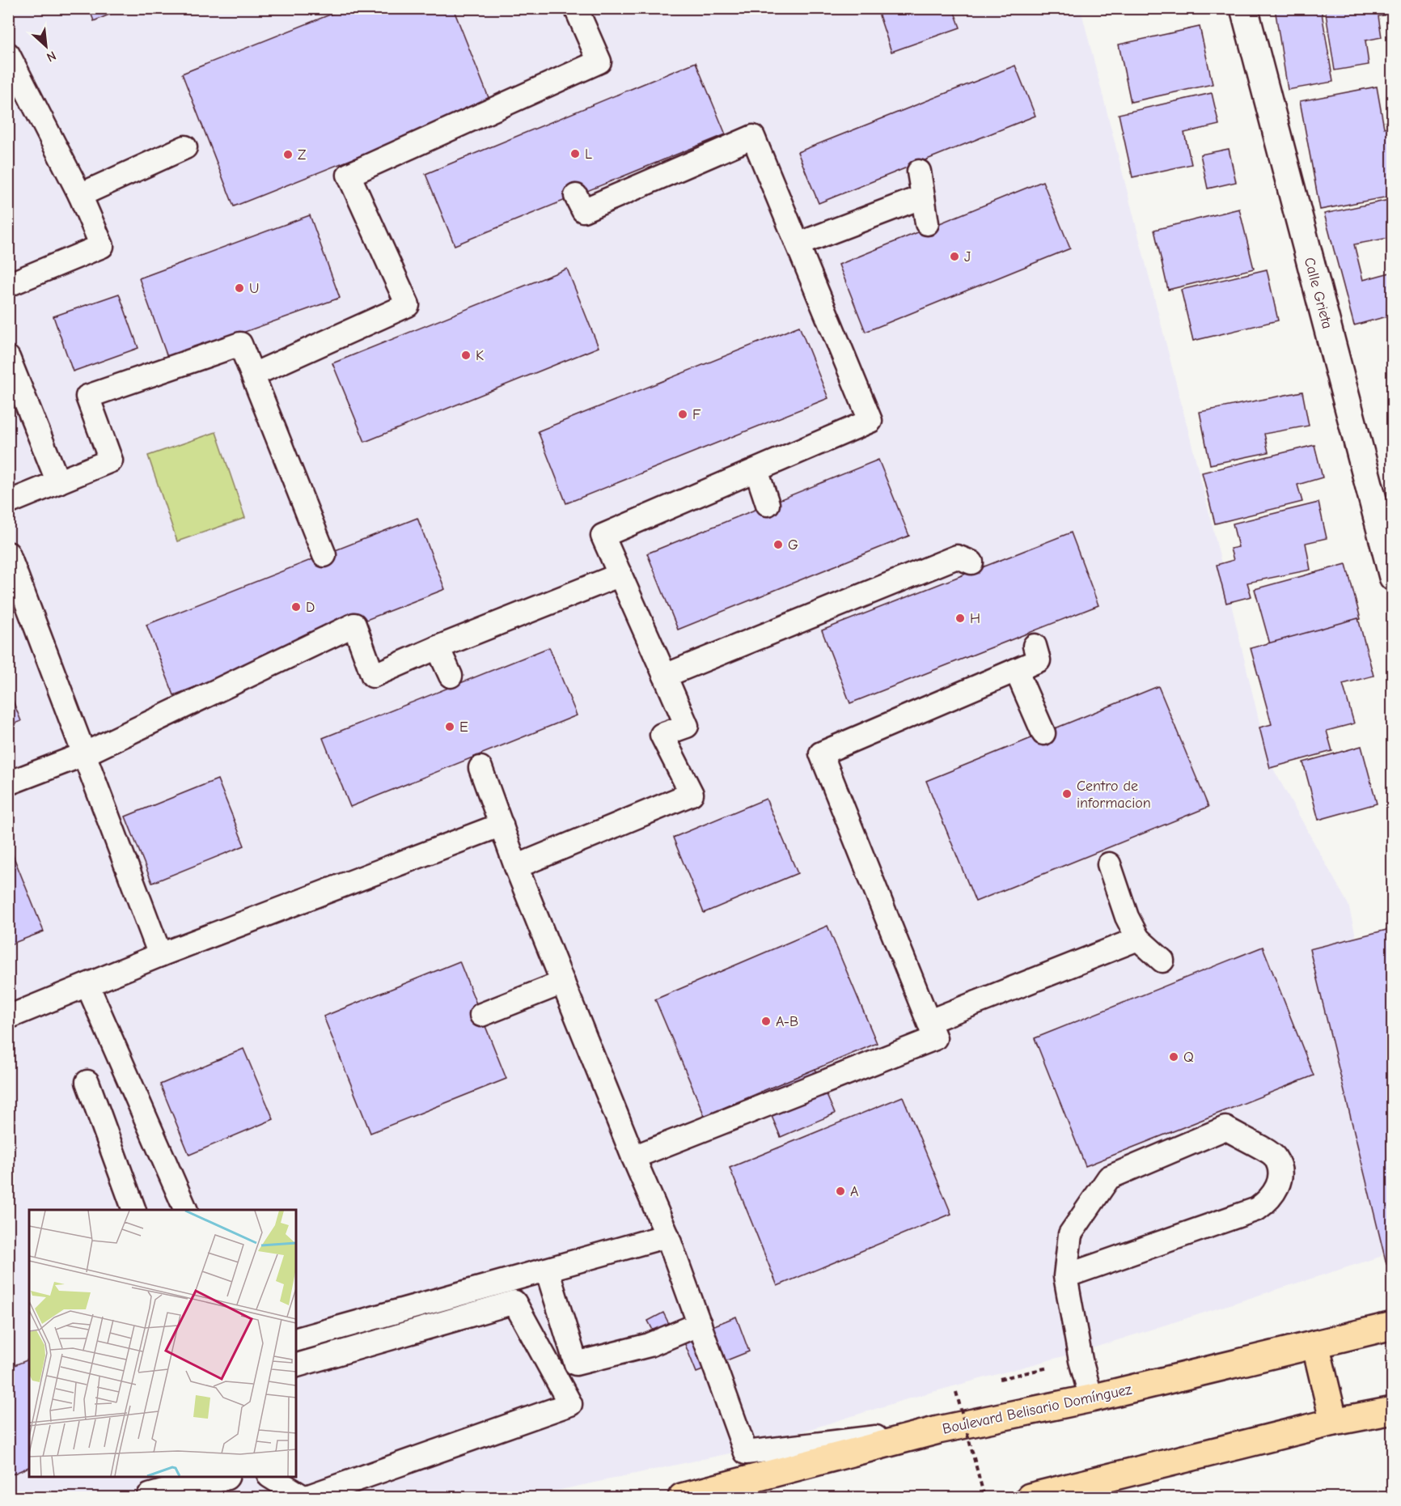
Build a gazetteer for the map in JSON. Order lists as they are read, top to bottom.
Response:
{
  "streets": {
    "main road": ["Boulevard Belisario Domínguez"],
    "street": ["Calle Grieta"]
  },
  "places": [
    "L",
    "Z",
    "J",
    "U",
    "K",
    "F",
    "G",
    "D",
    "H",
    "E",
    "Centro de informacion",
    "A-B",
    "Q",
    "A"
  ],
  "north": "bottom right"
}
